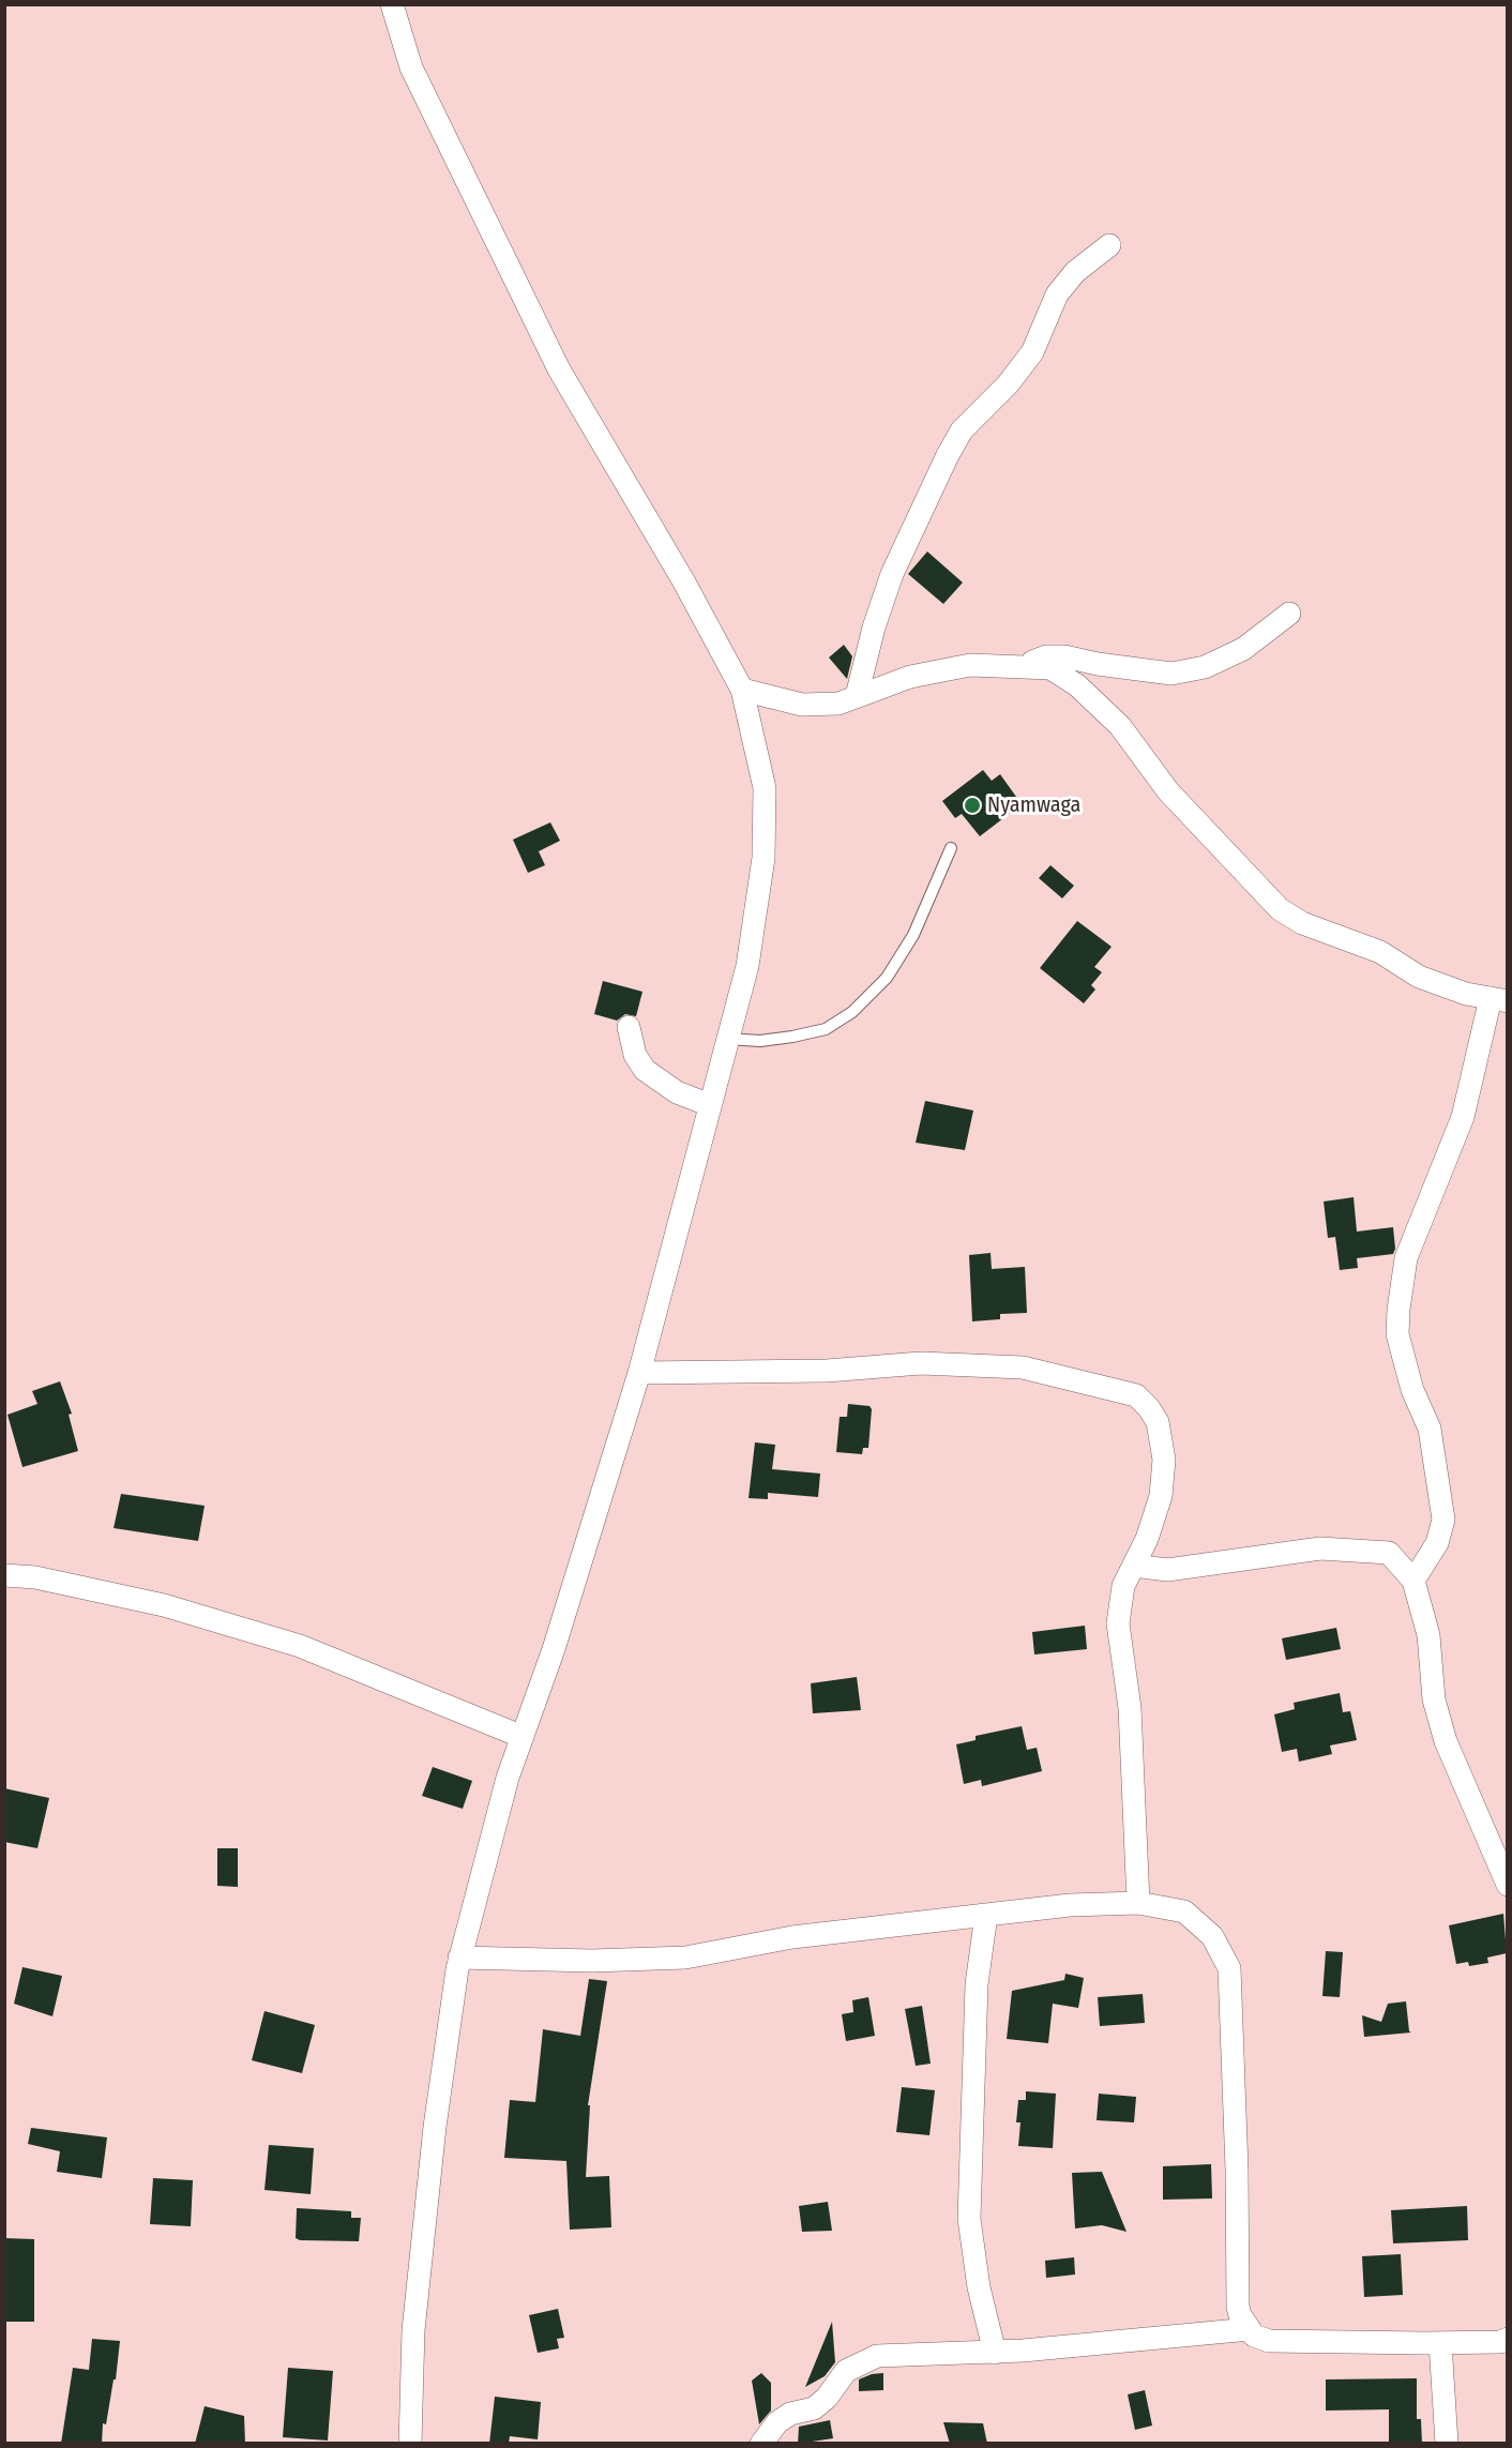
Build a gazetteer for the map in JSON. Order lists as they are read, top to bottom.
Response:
{
  "places": ["Nyamwaga"]
}
